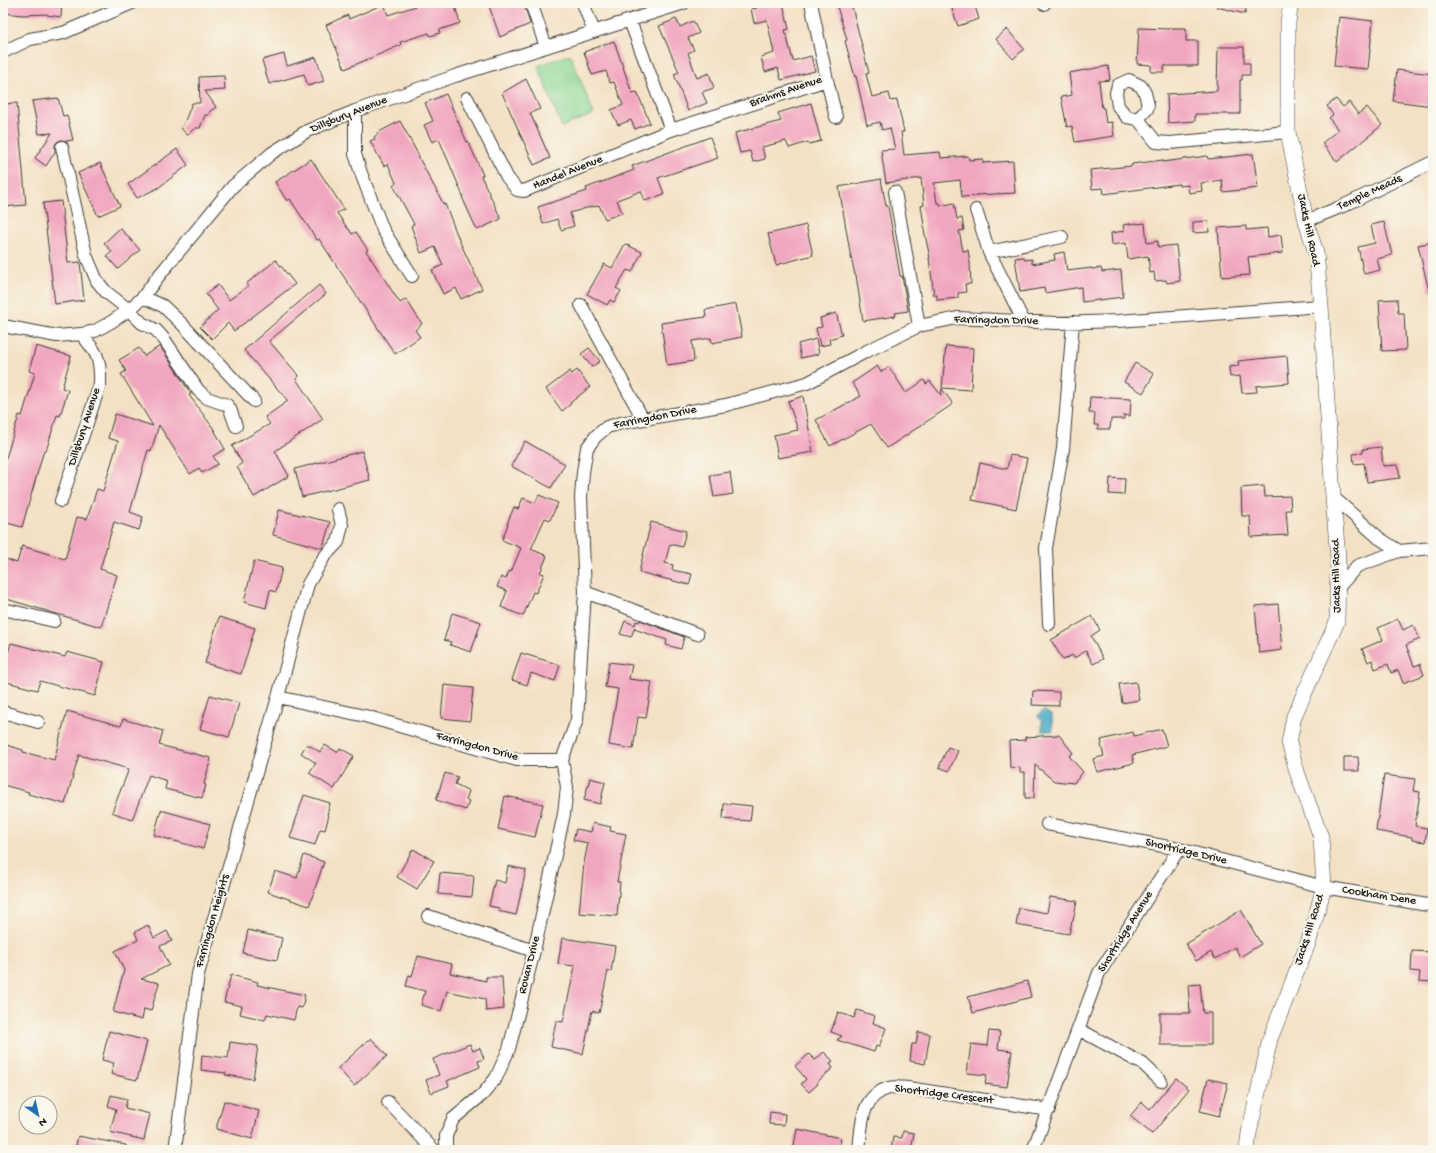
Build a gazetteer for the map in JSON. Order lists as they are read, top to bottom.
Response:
{
  "streets": {
    "street": [
      "Brahms Avenue",
      "Dillsbury Avenue",
      "Handel Avenue",
      "Temple Meads",
      "Jacks Hill Road",
      "Farringdon Drive",
      "Shortridge Drive",
      "Cookham Dene",
      "Farringdon Heights",
      "Shortridge Avenue",
      "Rovan Drive",
      "Shortridge Crescent"
    ]
  },
  "crossings": [
    ["Brahms Avenue", "Handel Avenue"],
    ["Temple Meads", "Jacks Hill Road"],
    ["Jacks Hill Road", "Farringdon Drive"],
    ["Jacks Hill Road", "Shortridge Drive"],
    ["Jacks Hill Road", "Cookham Dene"],
    ["Farringdon Drive", "Farringdon Heights"],
    ["Farringdon Drive", "Rovan Drive"],
    ["Shortridge Drive", "Cookham Dene"],
    ["Shortridge Drive", "Shortridge Avenue"],
    ["Shortridge Avenue", "Shortridge Crescent"]
  ],
  "north": "bottom right"
}
